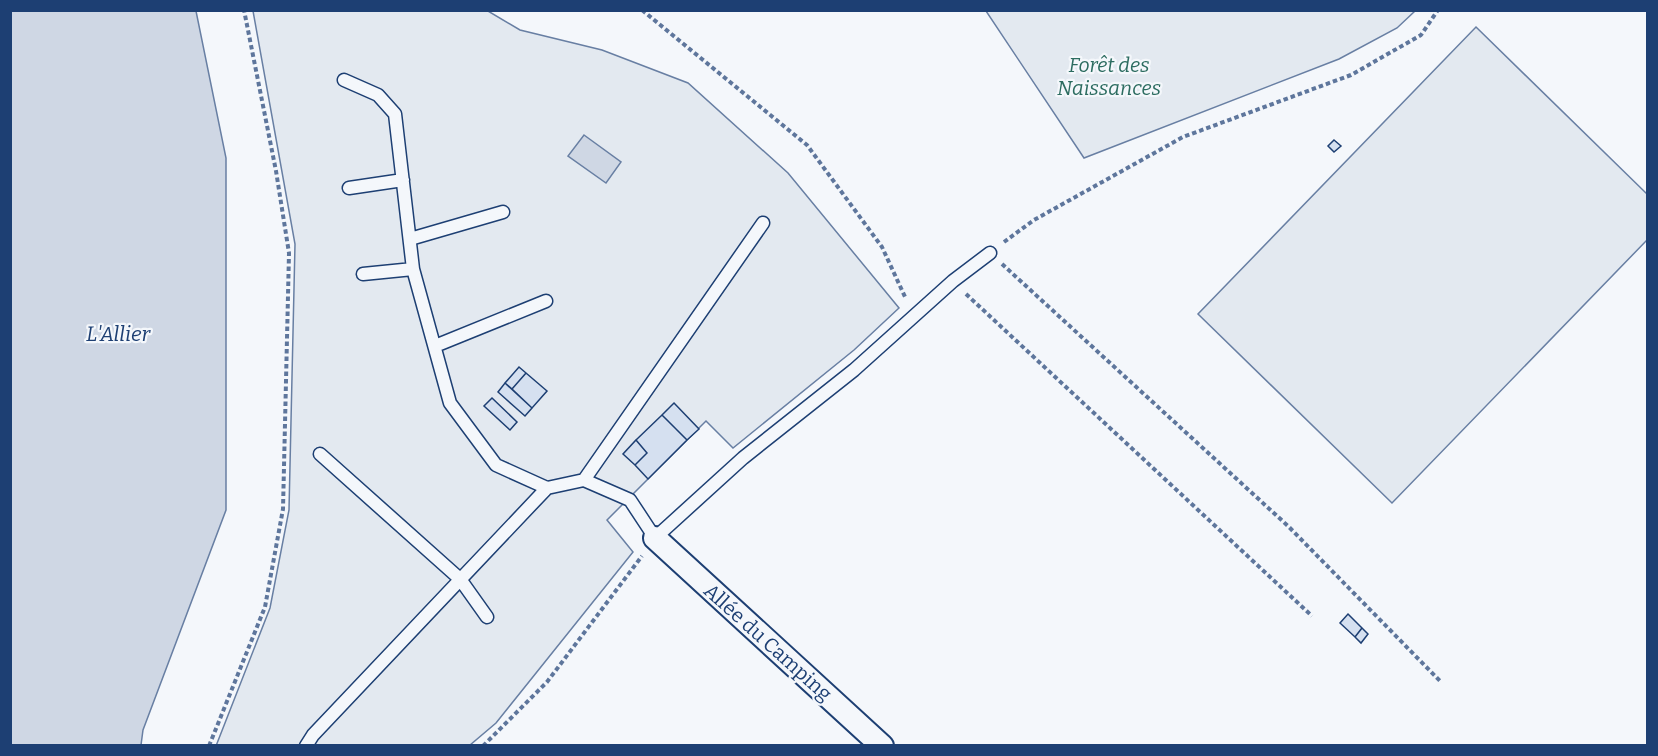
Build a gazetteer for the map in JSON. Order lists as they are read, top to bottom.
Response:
{
  "streets": {
    "street": ["Allée du Camping"]
  },
  "water": ["L'Allier"],
  "parks": ["Forêt des Naissances"]
}
